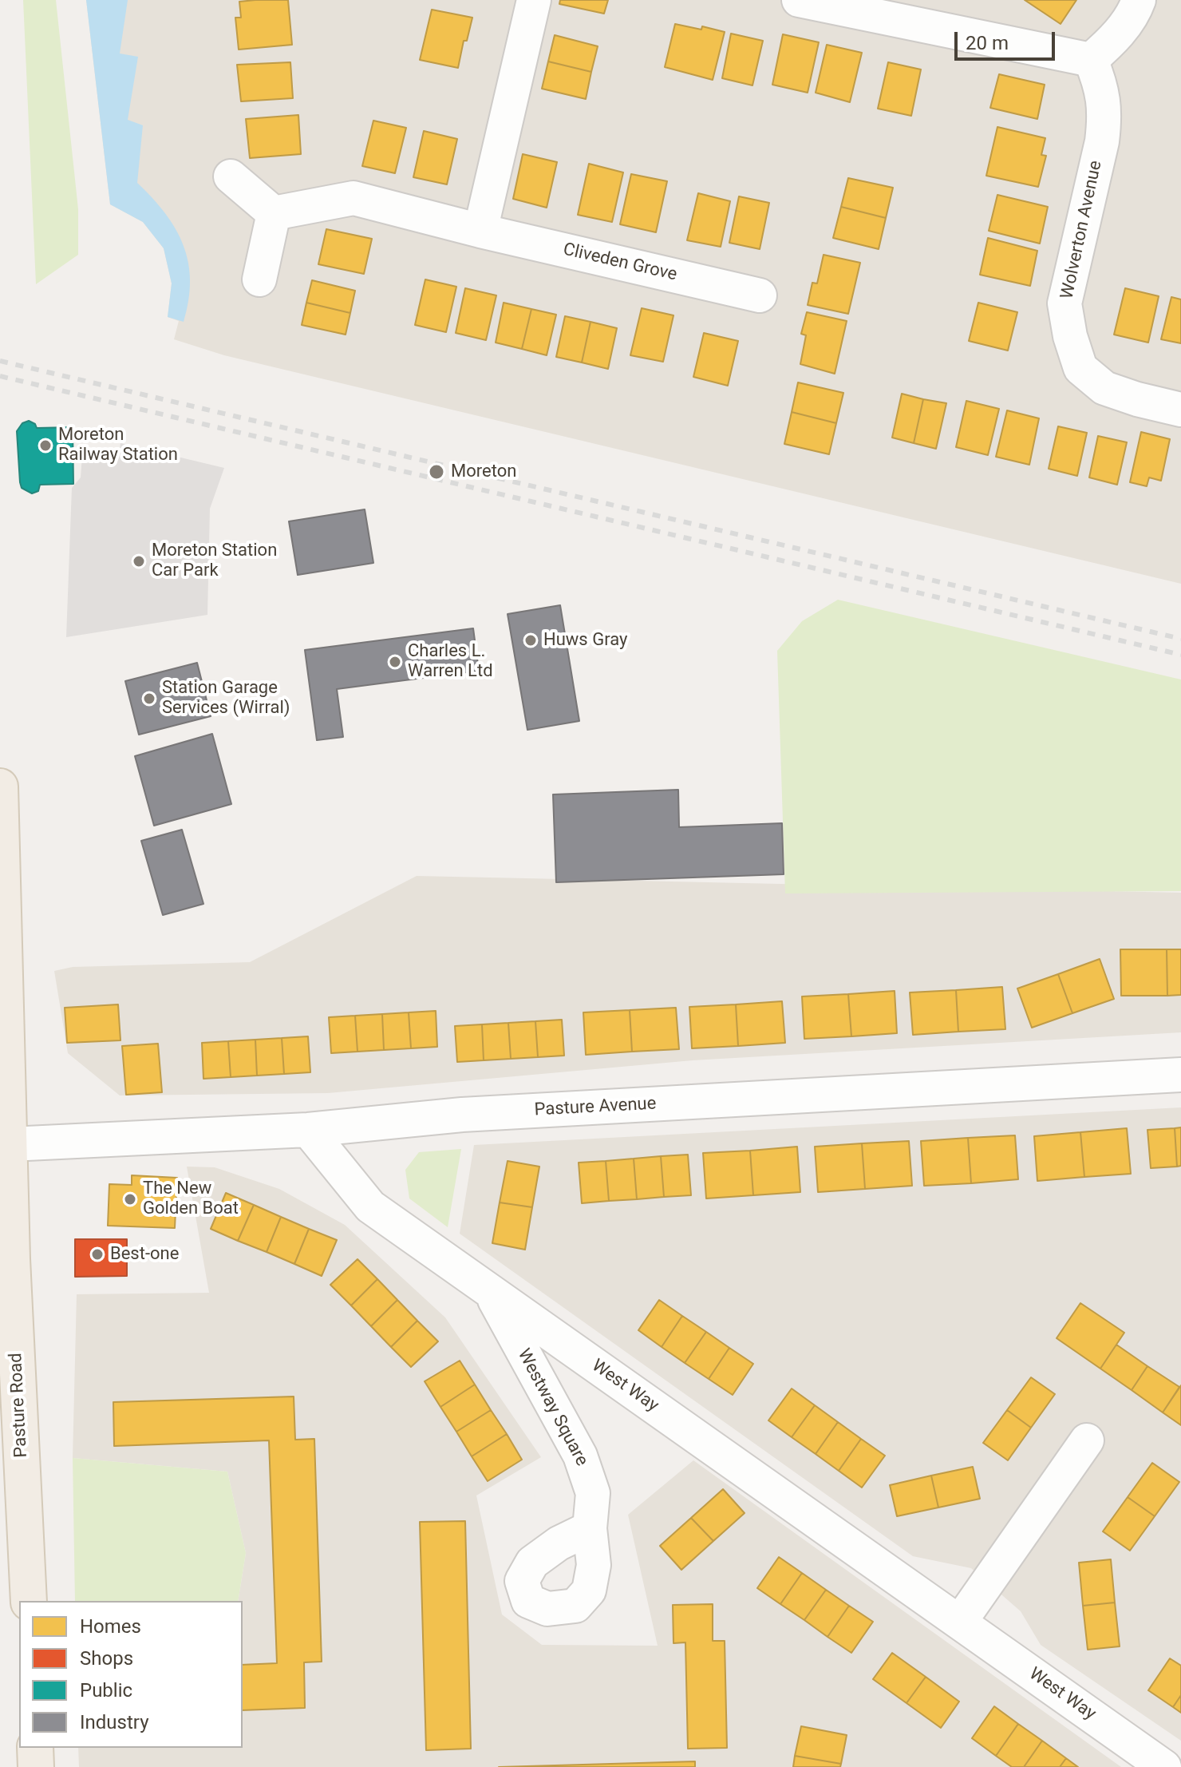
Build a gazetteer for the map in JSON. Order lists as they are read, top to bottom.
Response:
{
  "streets": {
    "main road": ["Pasture Road"],
    "street": [
      "Wolverton Avenue",
      "Cliveden Grove",
      "Pasture Avenue",
      "West Way",
      "Westway Square"
    ]
  },
  "crossings": [
    ["Pasture Avenue", "West Way"],
    ["Pasture Avenue", "Pasture Road"],
    ["West Way", "Westway Square"]
  ],
  "places": [
    "Moreton Railway Station",
    "Moreton",
    "Moreton Station Car Park",
    "Huws Gray",
    "Charles L. Warren Ltd",
    "Station Garage Services (Wirral)",
    "The New Golden Boat",
    "Best-one"
  ],
  "legend": [
    "Homes",
    "Shops",
    "Public",
    "Industry"
  ],
  "scale_bar": "20 m"
}
